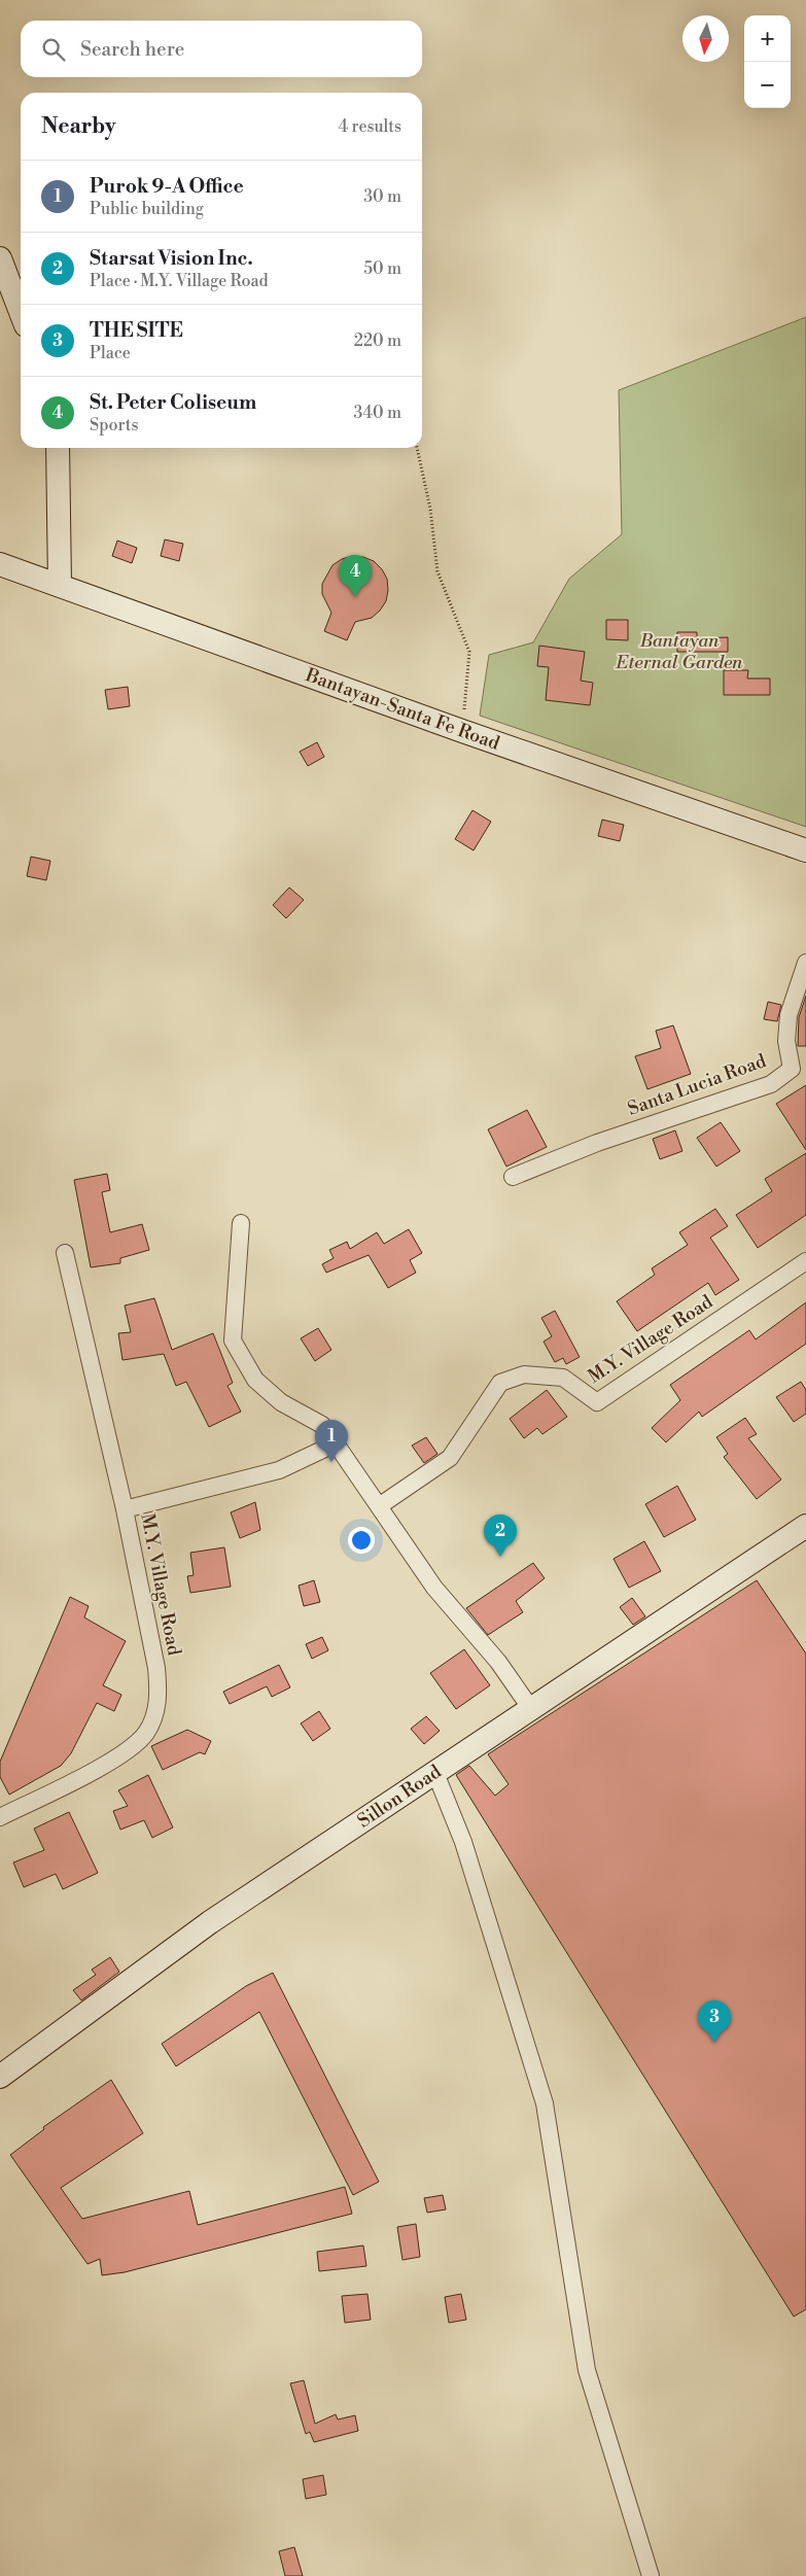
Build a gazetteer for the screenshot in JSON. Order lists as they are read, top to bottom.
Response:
{
  "streets": {
    "main road": ["Bantayan-Santa Fe Road", "Sillon Road"],
    "street": ["Santa Lucia Road", "M.Y. Village Road"]
  },
  "parks": ["Bantayan Eternal Garden"],
  "north": "bottom",
  "page": {
    "map_buttons": ["+", "−"],
    "search": "Search here",
    "heading": ["Nearby", "4 results"],
    "list": [
      {
        "mark": "1",
        "name": "Purok 9-A Office",
        "note": "Public building",
        "value": "30 m"
      },
      {
        "mark": "2",
        "name": "Starsat Vision Inc.",
        "note": "Place · M.Y. Village Road",
        "value": "50 m"
      },
      {
        "mark": "3",
        "name": "THE SITE",
        "note": "Place",
        "value": "220 m"
      },
      {
        "mark": "4",
        "name": "St. Peter Coliseum",
        "note": "Sports",
        "value": "340 m"
      }
    ],
    "pins": [
      "4",
      "1",
      "2",
      "3"
    ]
  }
}
